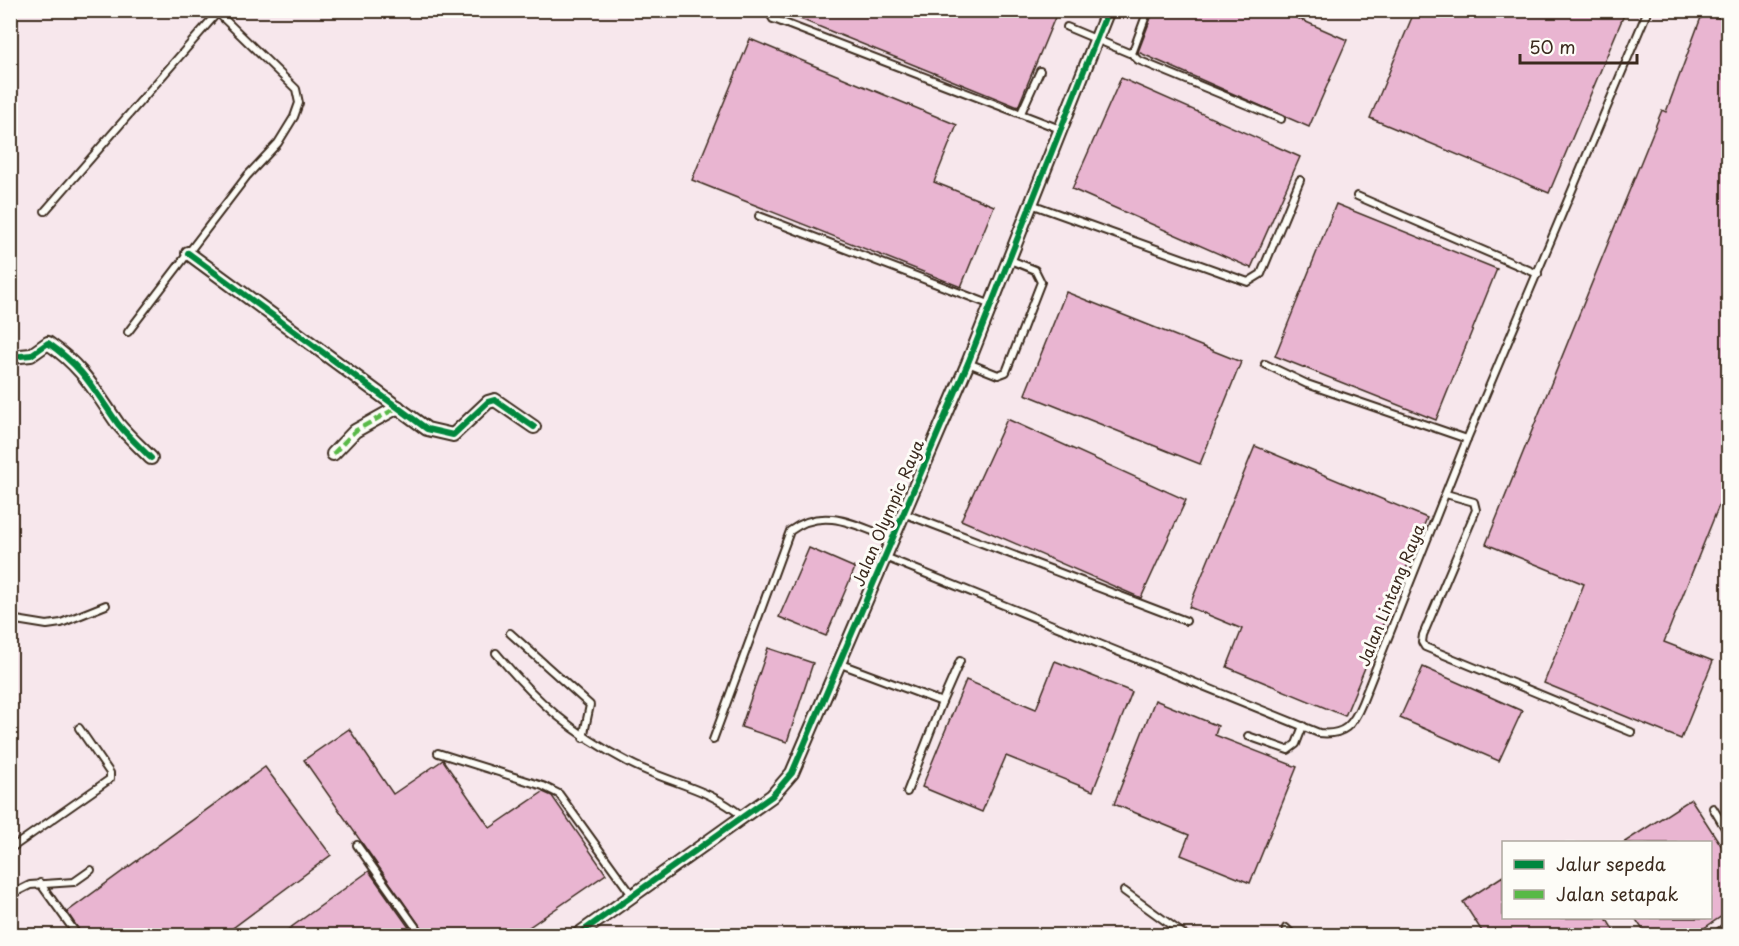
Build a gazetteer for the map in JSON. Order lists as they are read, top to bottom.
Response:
{
  "streets": {
    "street": ["Jalan Olympic Raya"],
    "lane": ["Jalan Lintang Raya"]
  },
  "crossings": [
    ["Jalan Olympic Raya", "Jalan Lintang Raya"]
  ],
  "legend": ["Jalur sepeda", "Jalan setapak"],
  "scale_bar": "50 m"
}
